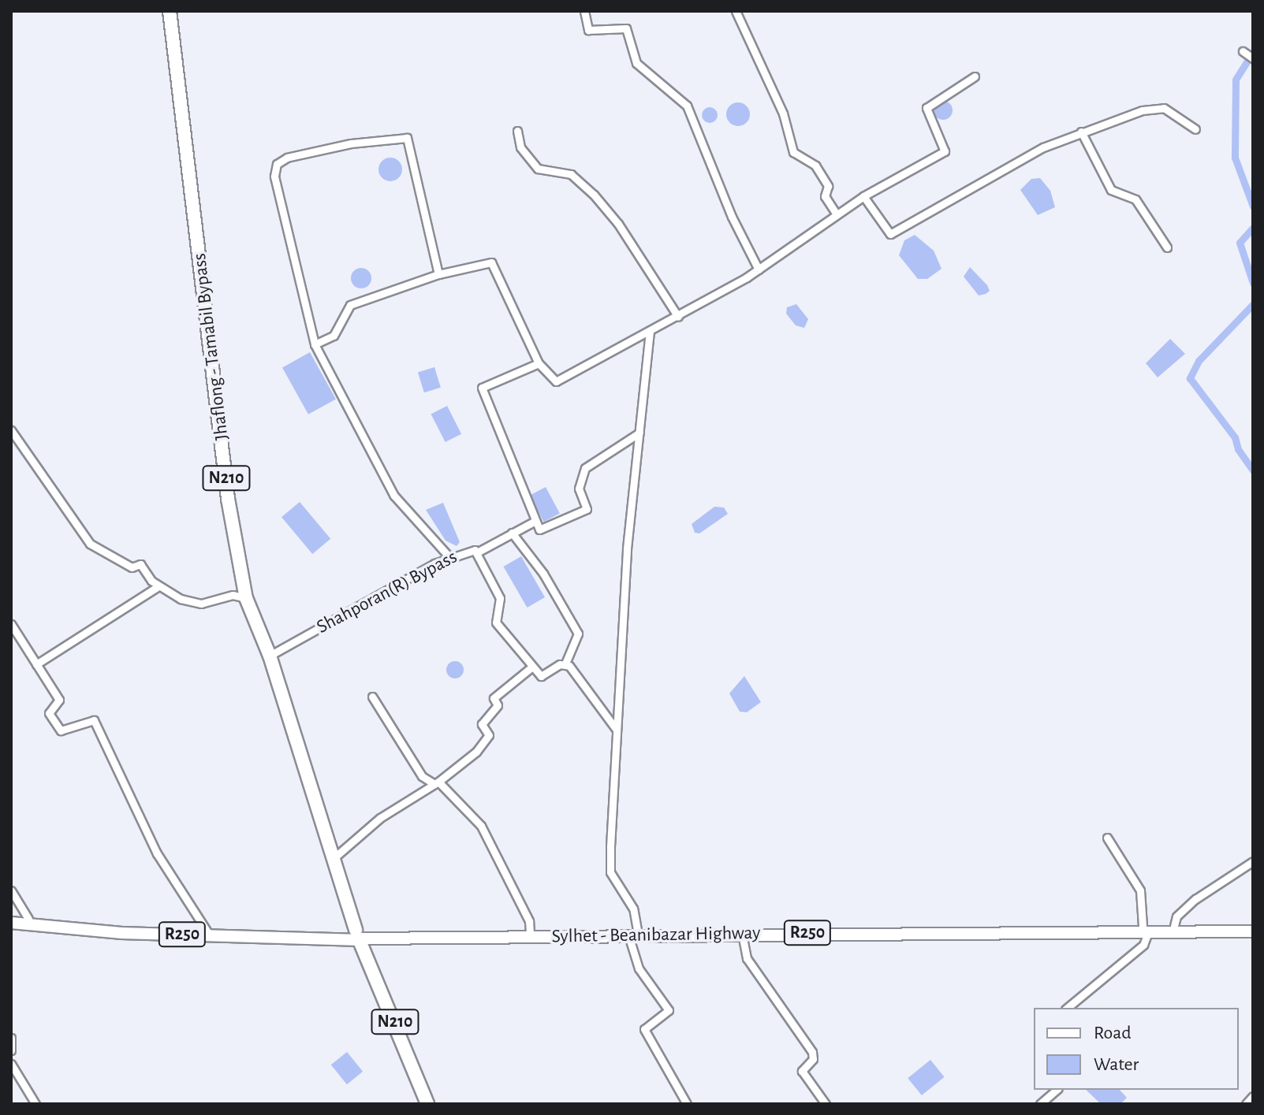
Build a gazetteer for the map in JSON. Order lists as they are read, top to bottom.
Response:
{
  "streets": {
    "highway": ["Jhaflong - Tamabil Bypass", "N210"],
    "main road": ["R250", "Sylhet - Beanibazar Highway"],
    "street": ["Shahporan(R) Bypass"]
  },
  "crossings": [
    ["Jhaflong - Tamabil Bypass", "Shahporan(R) Bypass"],
    ["Jhaflong - Tamabil Bypass", "R250"],
    ["Jhaflong - Tamabil Bypass", "Sylhet - Beanibazar Highway"],
    ["R250", "Sylhet - Beanibazar Highway"]
  ],
  "legend": ["Road", "Water"]
}
